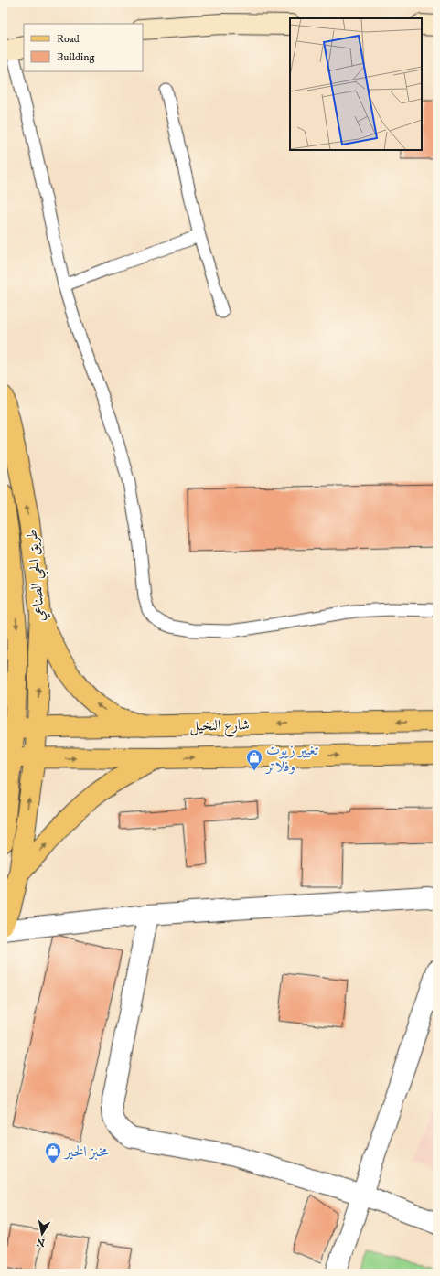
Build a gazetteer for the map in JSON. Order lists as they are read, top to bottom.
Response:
{
  "streets": {
    "main road": ["طريق الحي الصناعي", "شارع النخيل"]
  },
  "crossings": [
    ["طريق الحي الصناعي", "شارع النخيل"]
  ],
  "places": {
    "shop": ["تغيير زيوت وفلاتر", "مخبز الخير"]
  },
  "legend": ["Road", "Building"],
  "north": "bottom"
}
